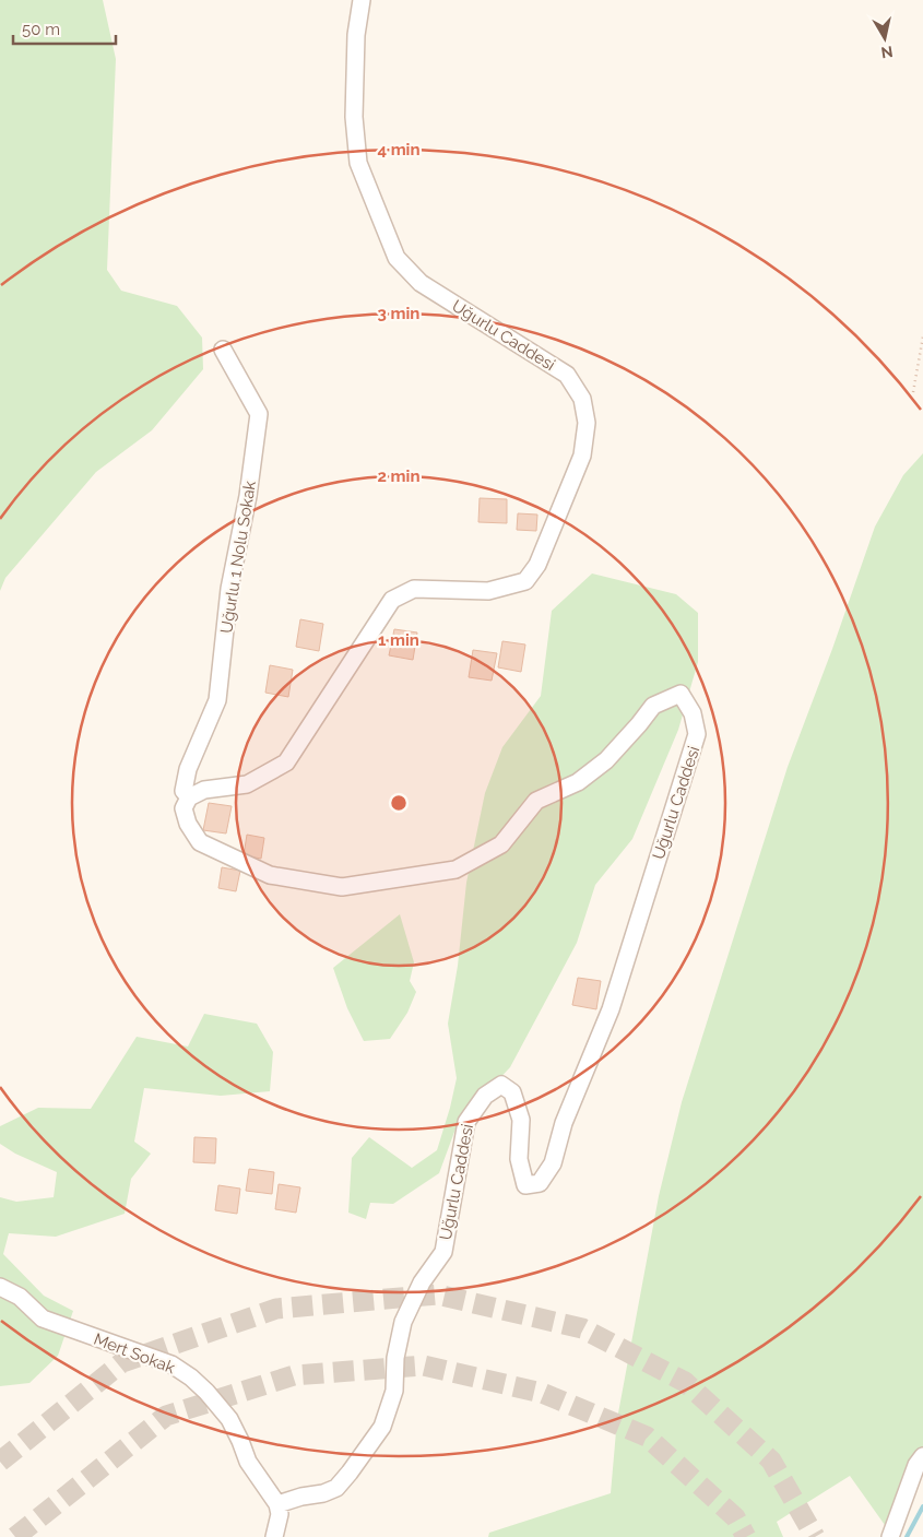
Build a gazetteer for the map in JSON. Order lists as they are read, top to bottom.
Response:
{
  "streets": {
    "street": ["Uğurlu Caddesi", "Uğurlu 1 Nolu Sokak", "Mert Sokak"]
  },
  "crossings": [
    ["Uğurlu Caddesi", "Uğurlu 1 Nolu Sokak"],
    ["Uğurlu Caddesi", "Mert Sokak"]
  ],
  "scale_bar": "50 m",
  "north": "bottom",
  "rings": [
    "4 min",
    "3 min",
    "2 min",
    "1 min"
  ]
}
